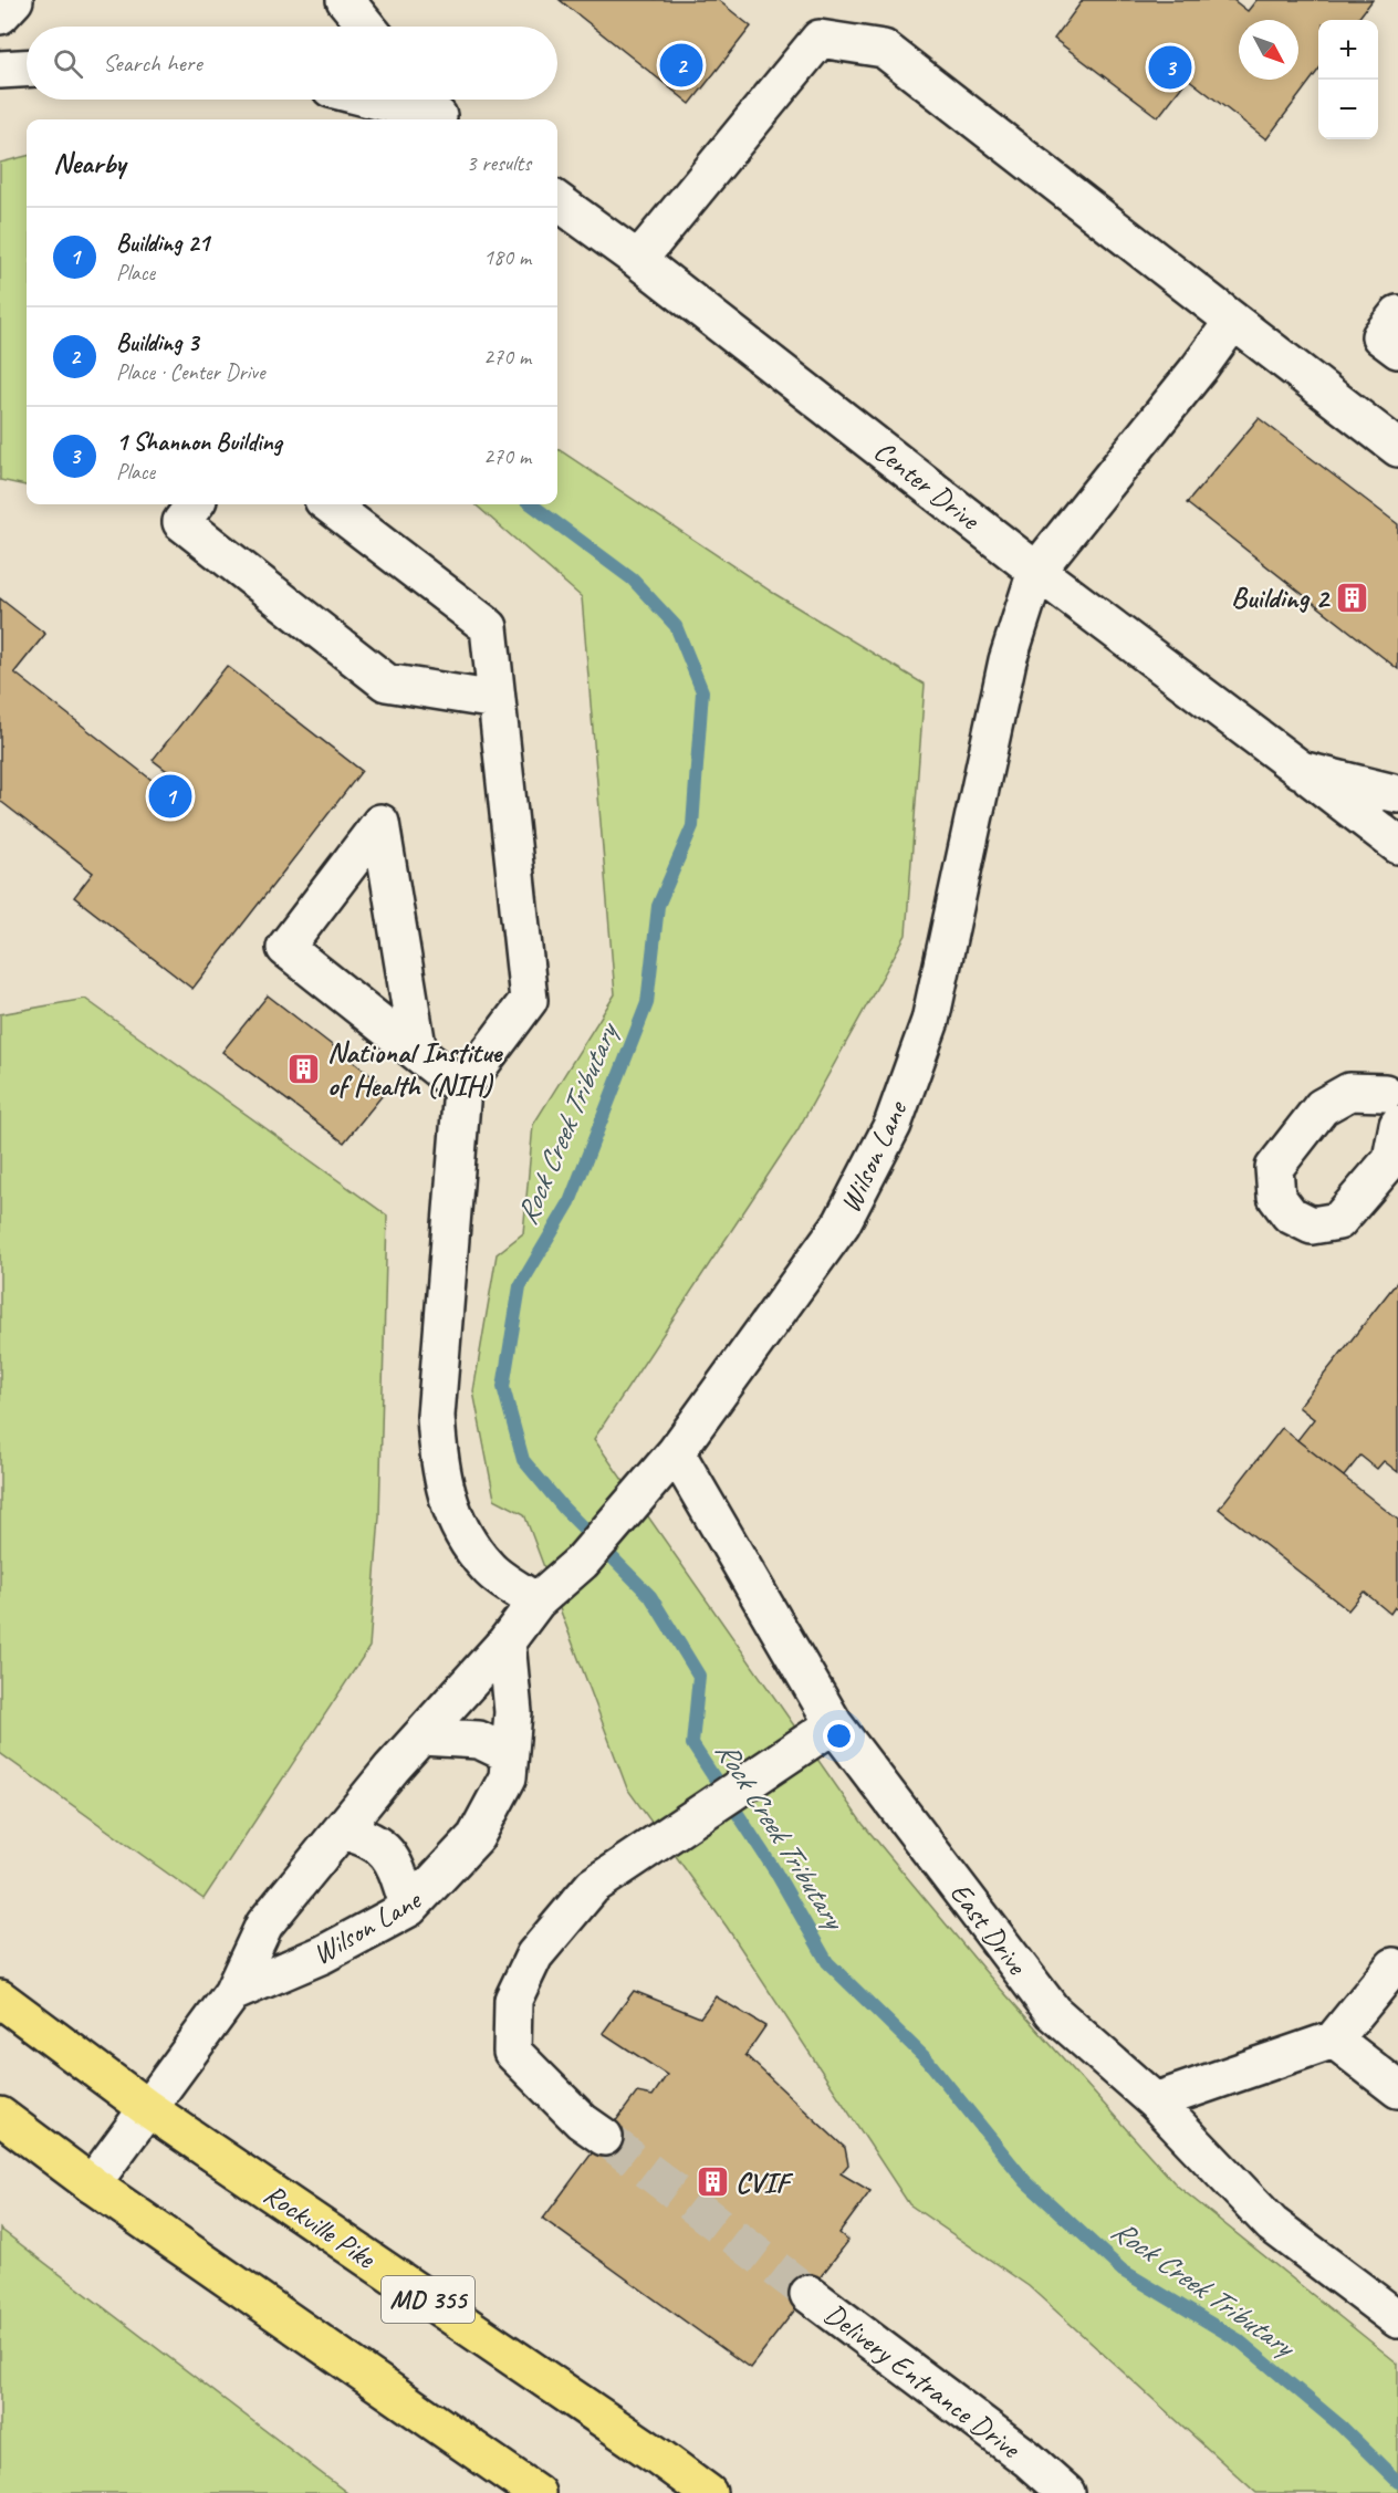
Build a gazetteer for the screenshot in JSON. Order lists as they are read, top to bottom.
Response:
{
  "streets": {
    "main road": ["Rockville Pike", "MD 355"],
    "street": [
      "Center Drive",
      "Wilson Lane",
      "East Drive",
      "Delivery Entrance Drive"
    ]
  },
  "crossings": [
    ["Center Drive", "Wilson Lane"],
    ["Wilson Lane", "East Drive"],
    ["Wilson Lane", "Rockville Pike"]
  ],
  "water": ["Rock Creek Tributary"],
  "places": {
    "building": ["Building 2", "National Institue of Health (NIH)", "CVIF"]
  },
  "north": "bottom right",
  "page": {
    "map_buttons": ["+", "−"],
    "search": "Search here",
    "pins": ["2", "3", "1"],
    "heading": ["Nearby", "3 results"],
    "list": [
      {
        "mark": "1",
        "name": "Building 21",
        "note": "Place",
        "value": "180 m"
      },
      {
        "mark": "2",
        "name": "Building 3",
        "note": "Place · Center Drive",
        "value": "270 m"
      },
      {
        "mark": "3",
        "name": "1 Shannon Building",
        "note": "Place",
        "value": "270 m"
      }
    ]
  }
}
